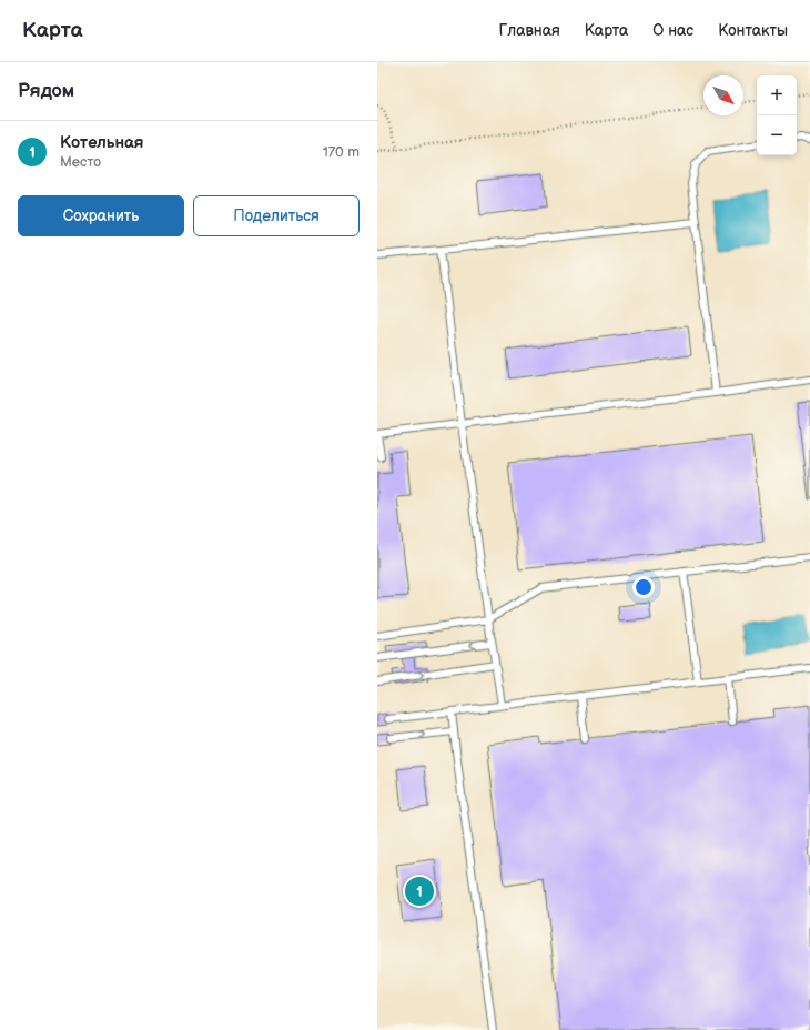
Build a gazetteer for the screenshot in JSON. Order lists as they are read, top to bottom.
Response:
{
  "north": "bottom right",
  "page": {
    "header": "Карта",
    "nav": [
      "Главная",
      "Карта",
      "О нас",
      "Контакты"
    ],
    "heading": "Рядом",
    "map_buttons": ["+", "−"],
    "list": [
      {
        "mark": "1",
        "name": "Котельная",
        "note": "Место",
        "value": "170 m"
      }
    ],
    "buttons": ["Сохранить", "Поделиться"],
    "pins": "1"
  }
}
